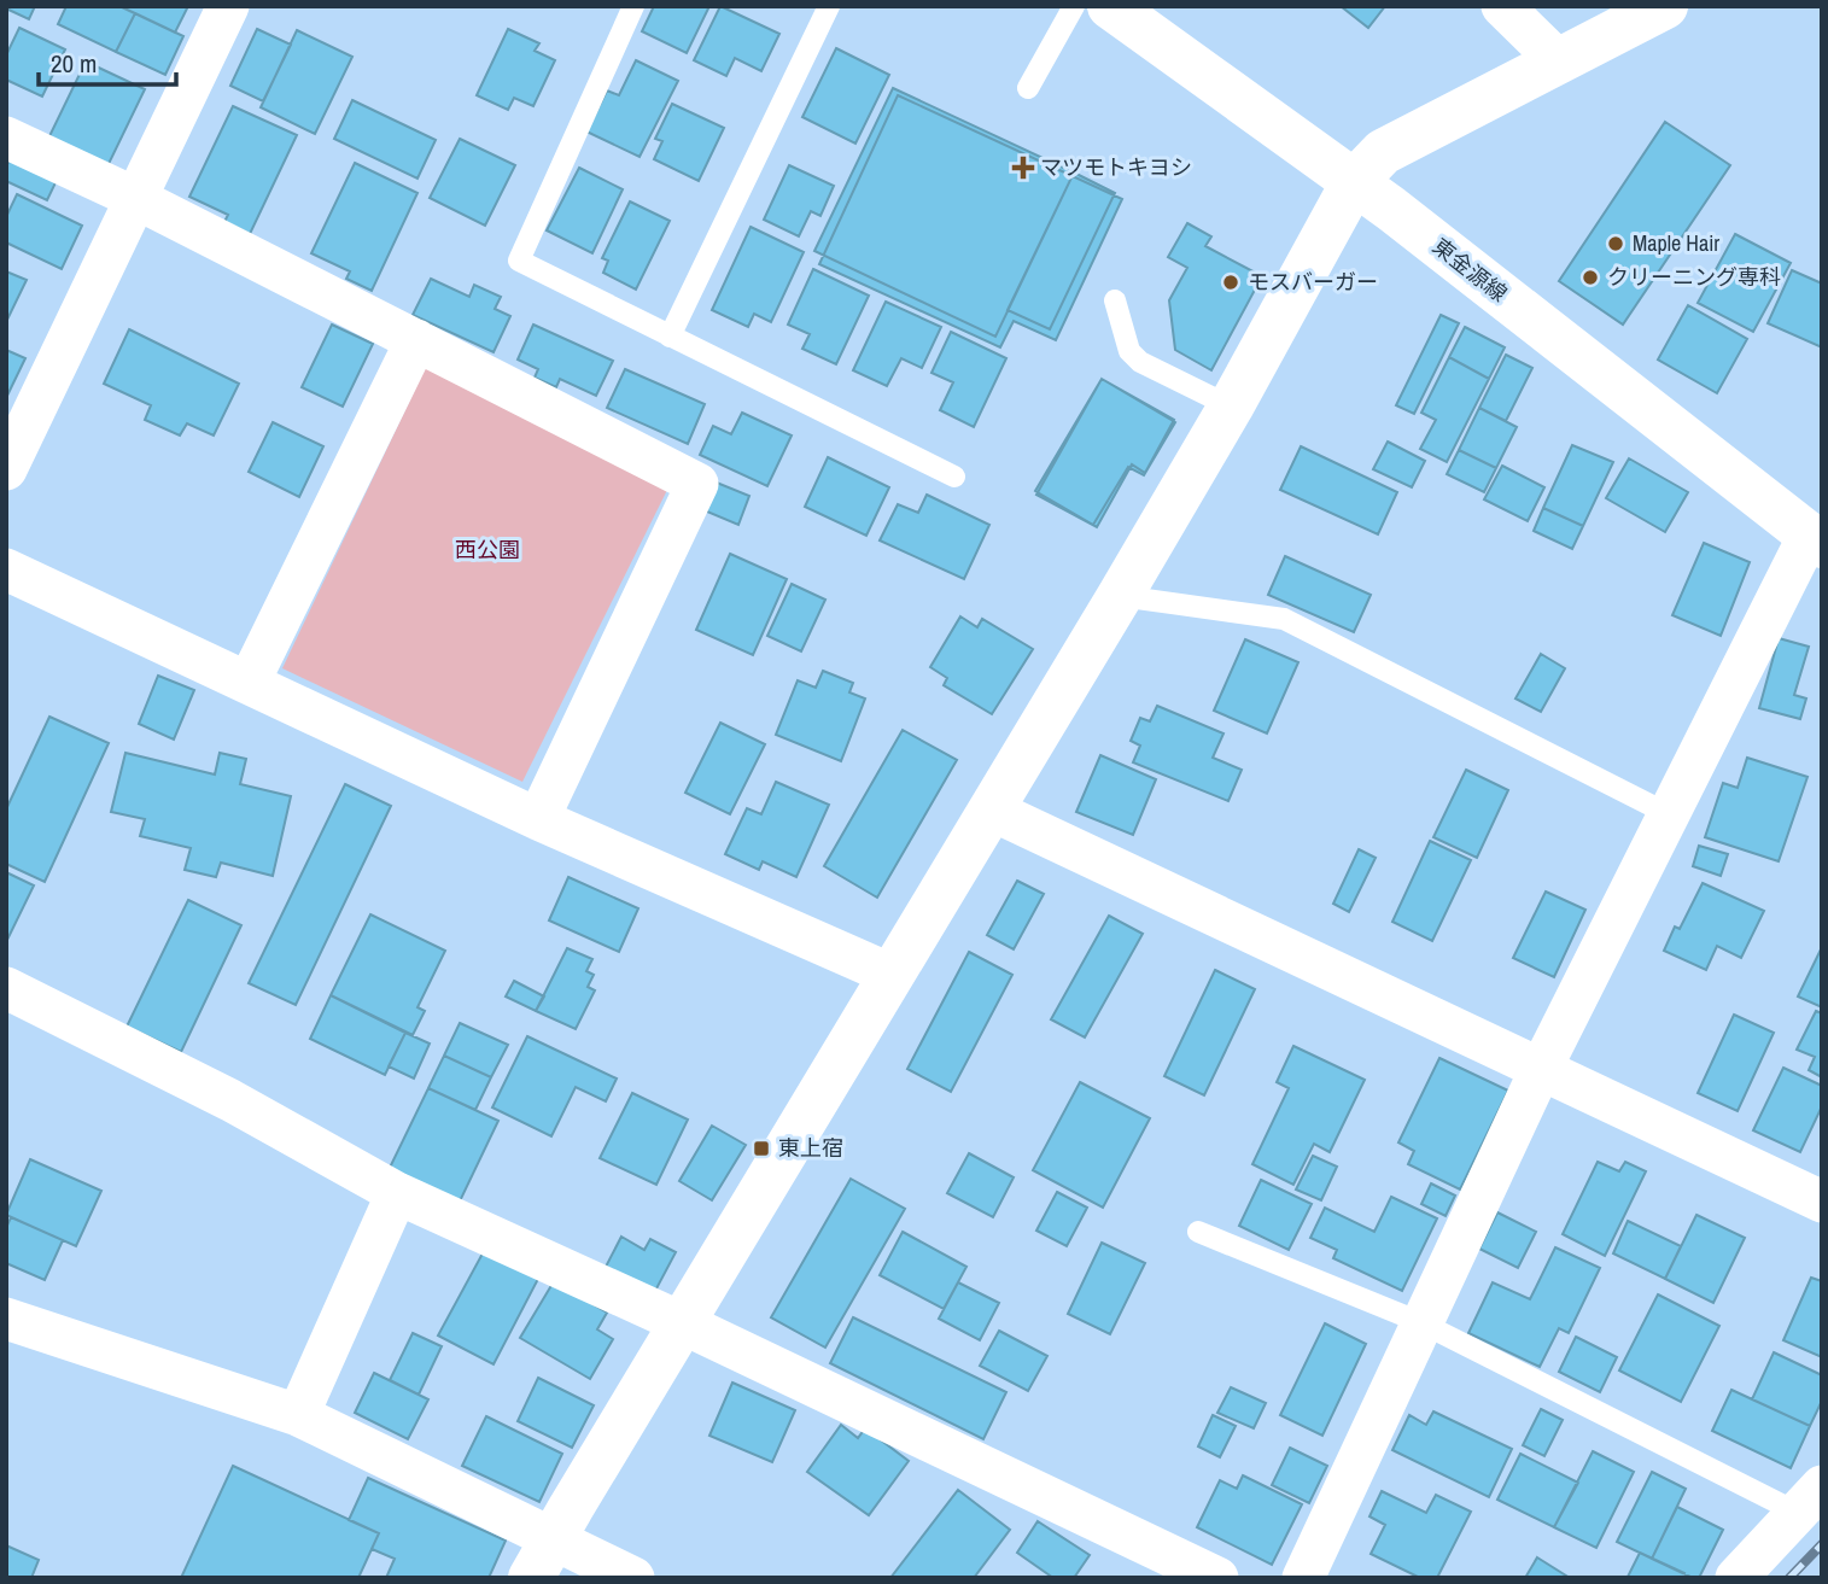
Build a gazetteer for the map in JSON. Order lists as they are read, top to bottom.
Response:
{
  "streets": {
    "street": ["東金源線"]
  },
  "parks": ["西公園"],
  "places": {
    "health": ["マツモトキヨシ"],
    "other": ["Maple Hair", "クリーニング専科", "モスバーガー"],
    "transit": ["東上宿"]
  },
  "scale_bar": "20 m"
}
